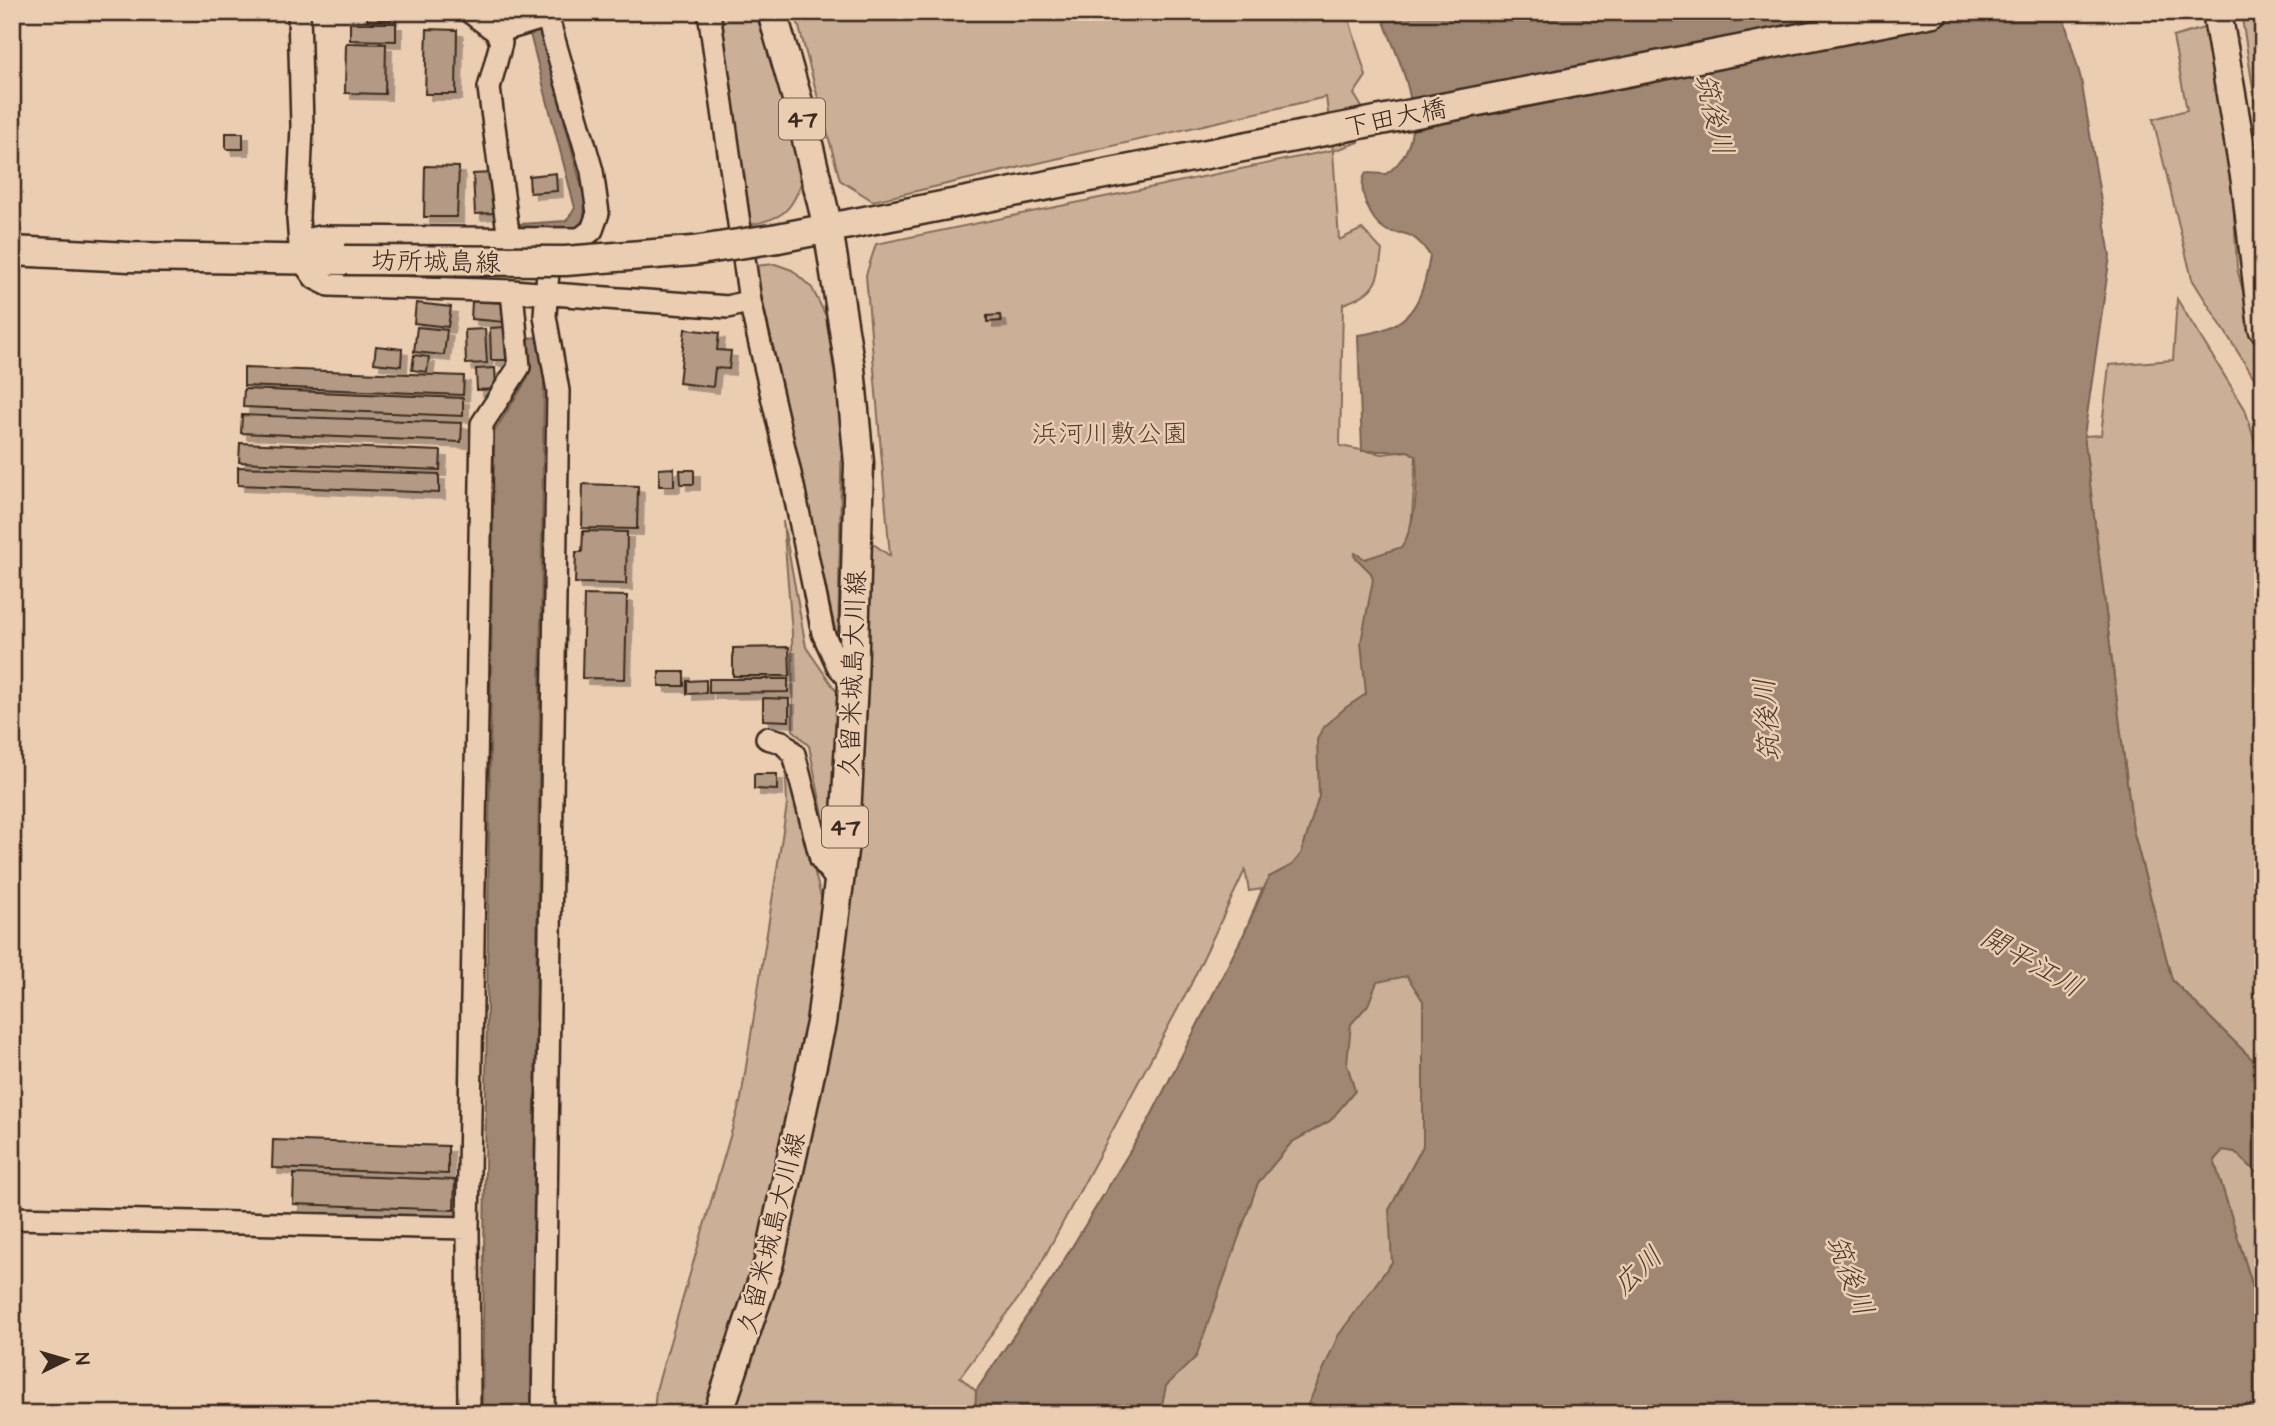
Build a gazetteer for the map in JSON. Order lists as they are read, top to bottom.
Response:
{
  "streets": {
    "main road": [
      "下田大橋",
      "47",
      "坊所城島線",
      "久留米城島大川線"
    ]
  },
  "crossings": [
    ["下田大橋", "坊所城島線"],
    ["坊所城島線", "久留米城島大川線"]
  ],
  "water": ["筑後川", "開平江川", "広川"],
  "parks": ["浜河川敷公園"],
  "north": "right"
}
